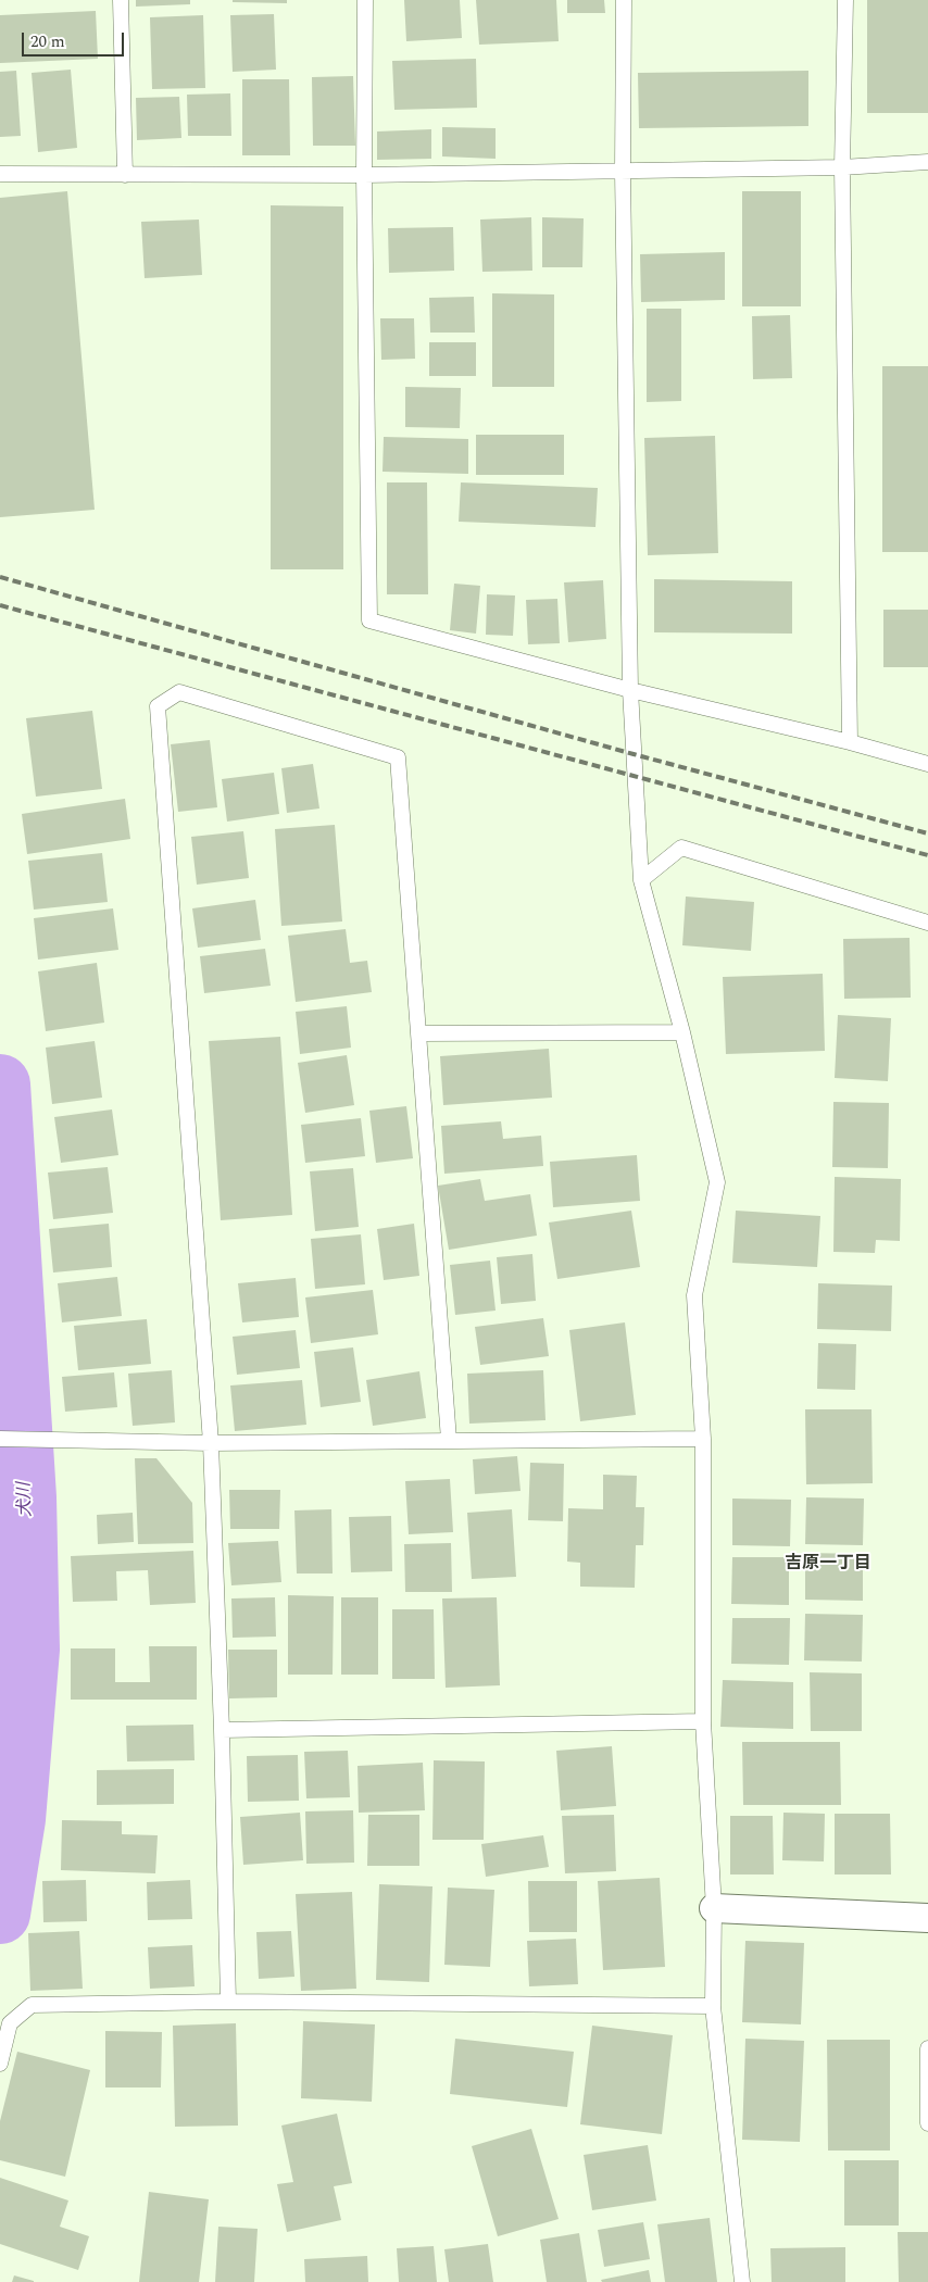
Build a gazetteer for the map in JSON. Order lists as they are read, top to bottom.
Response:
{
  "districts": ["吉原一丁目"],
  "water": ["犬川"],
  "scale_bar": "20 m"
}
